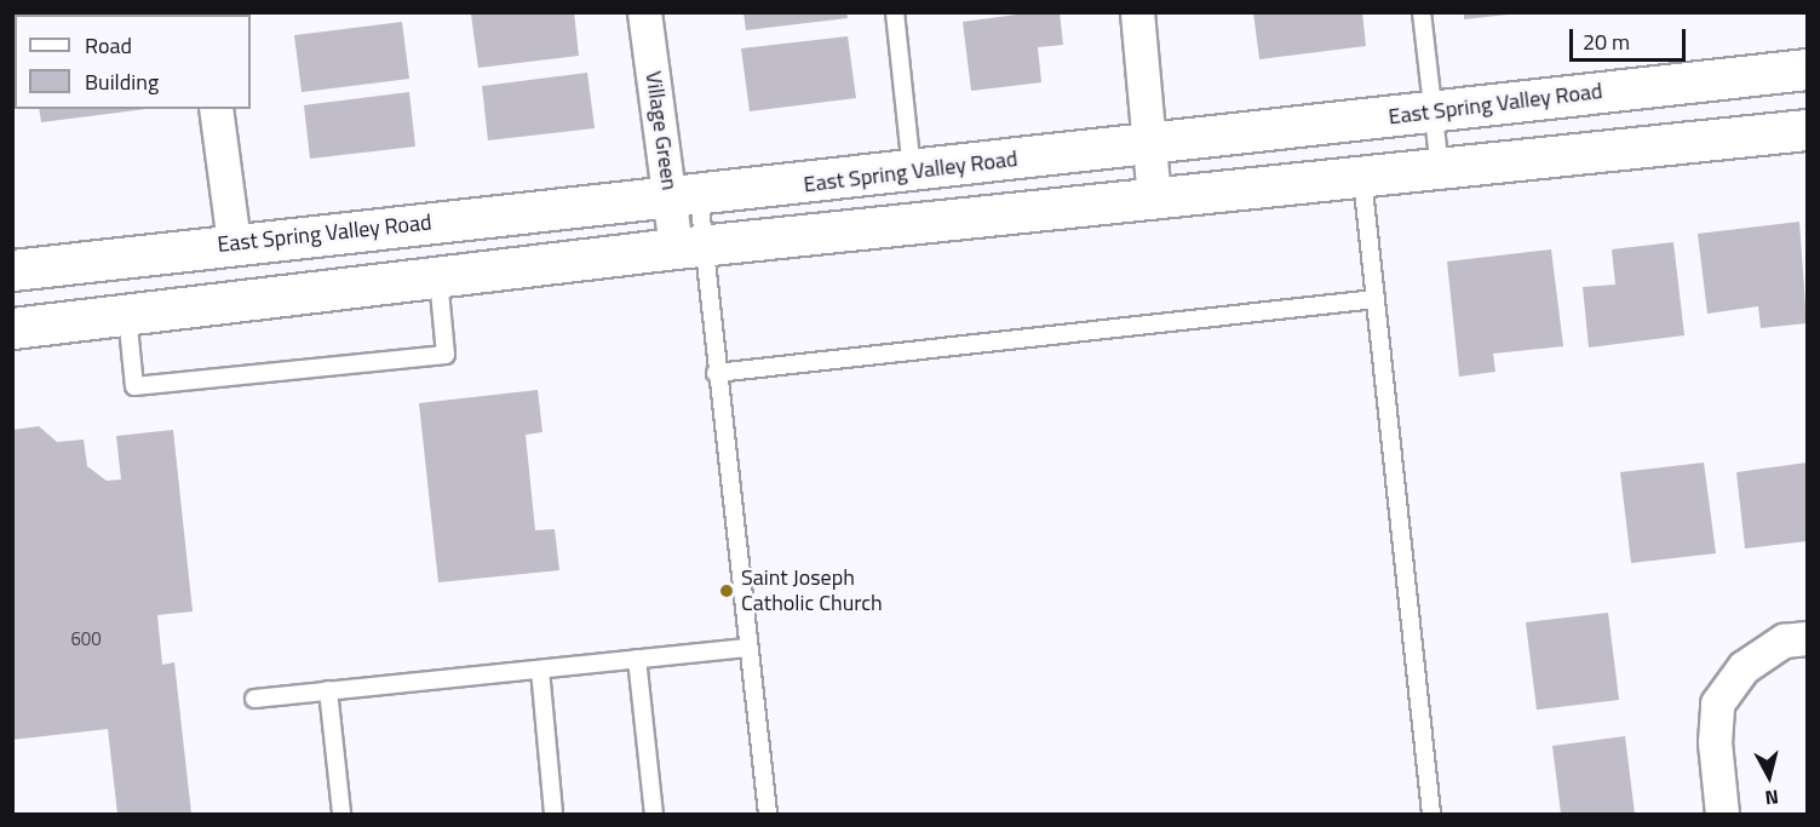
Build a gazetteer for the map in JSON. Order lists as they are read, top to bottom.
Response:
{
  "streets": {
    "street": ["East Spring Valley Road", "Village Green"]
  },
  "crossings": [
    ["East Spring Valley Road", "Village Green"]
  ],
  "places": ["Saint Joseph Catholic Church"],
  "house_numbers": ["600"],
  "legend": ["Road", "Building"],
  "scale_bar": "20 m",
  "north": "bottom"
}
